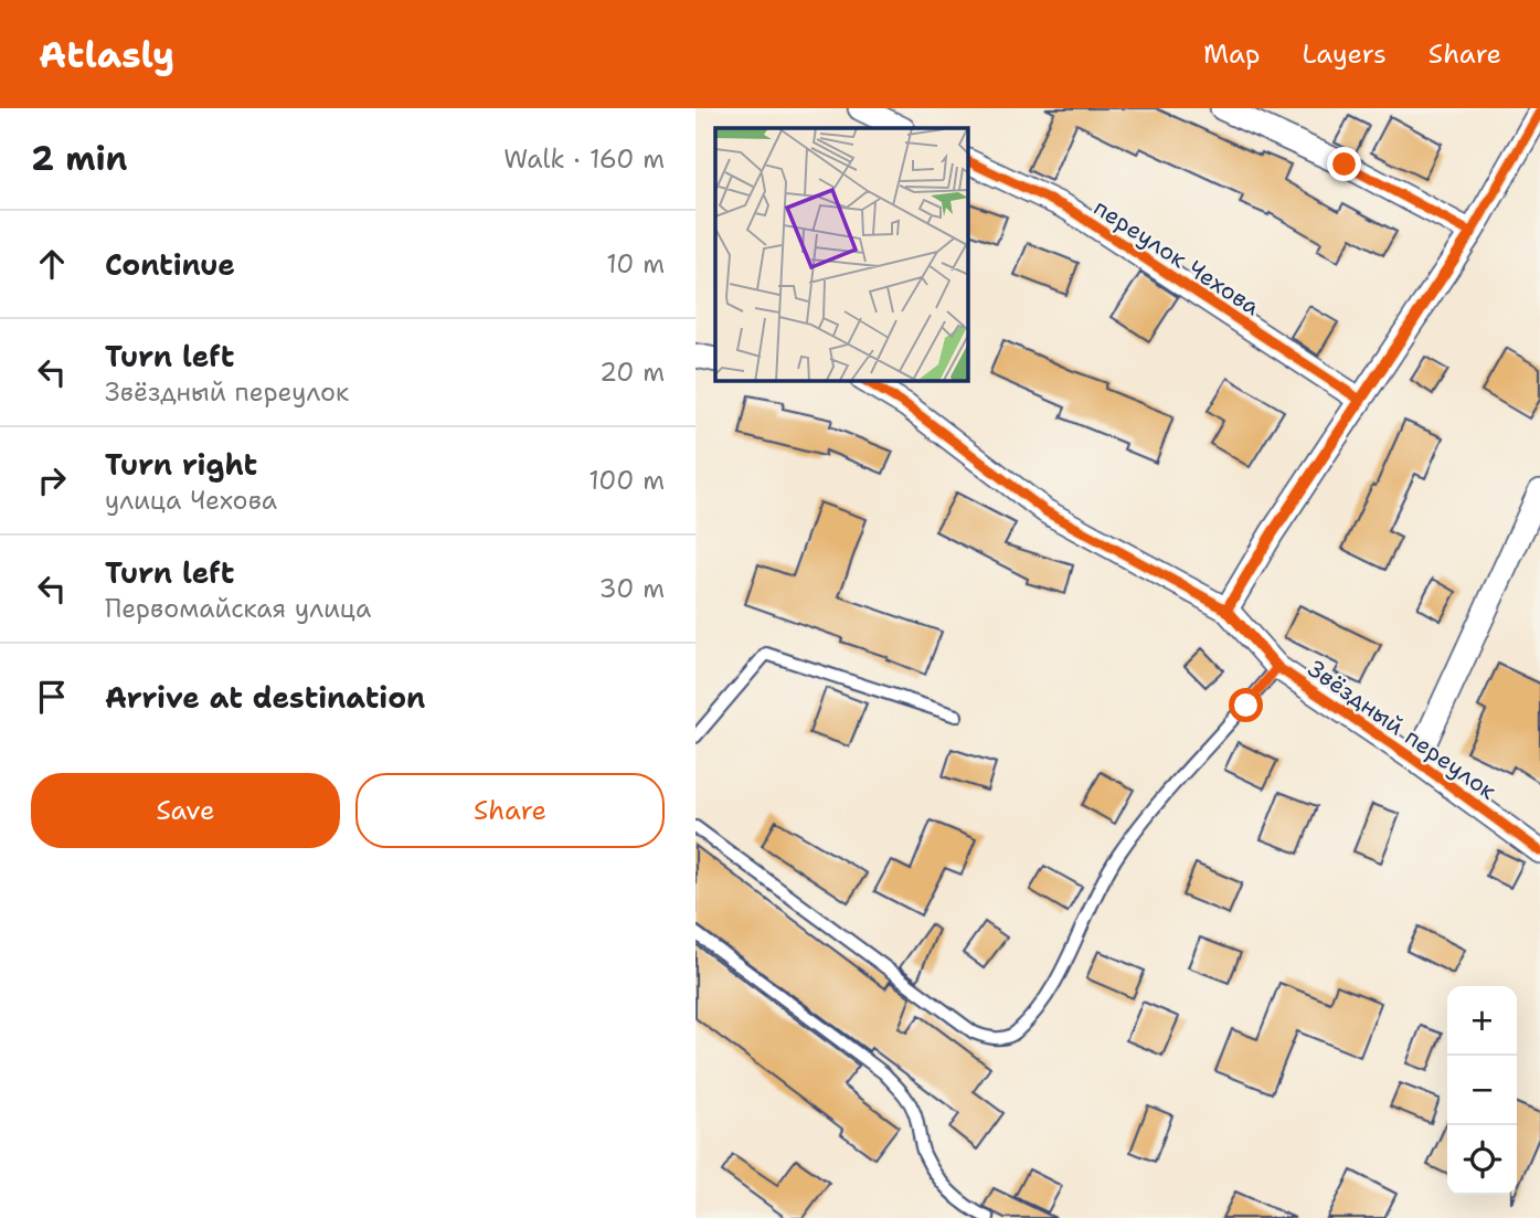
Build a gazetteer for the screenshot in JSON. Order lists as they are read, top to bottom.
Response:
{
  "streets": {
    "street": ["переулок Чехова", "Звёздный переулок"]
  },
  "page": {
    "header": "Atlasly",
    "nav": ["Map", "Layers", "Share"],
    "heading": ["2 min", "Walk · 160 m"],
    "list": [
      ["Continue", "10 m"],
      ["Turn left", "Звёздный переулок", "20 m"],
      ["Turn right", "улица Чехова", "100 m"],
      ["Turn left", "Первомайская улица", "30 m"],
      "Arrive at destination"
    ],
    "buttons": ["Save", "Share"],
    "map_buttons": ["+", "−"]
  }
}
